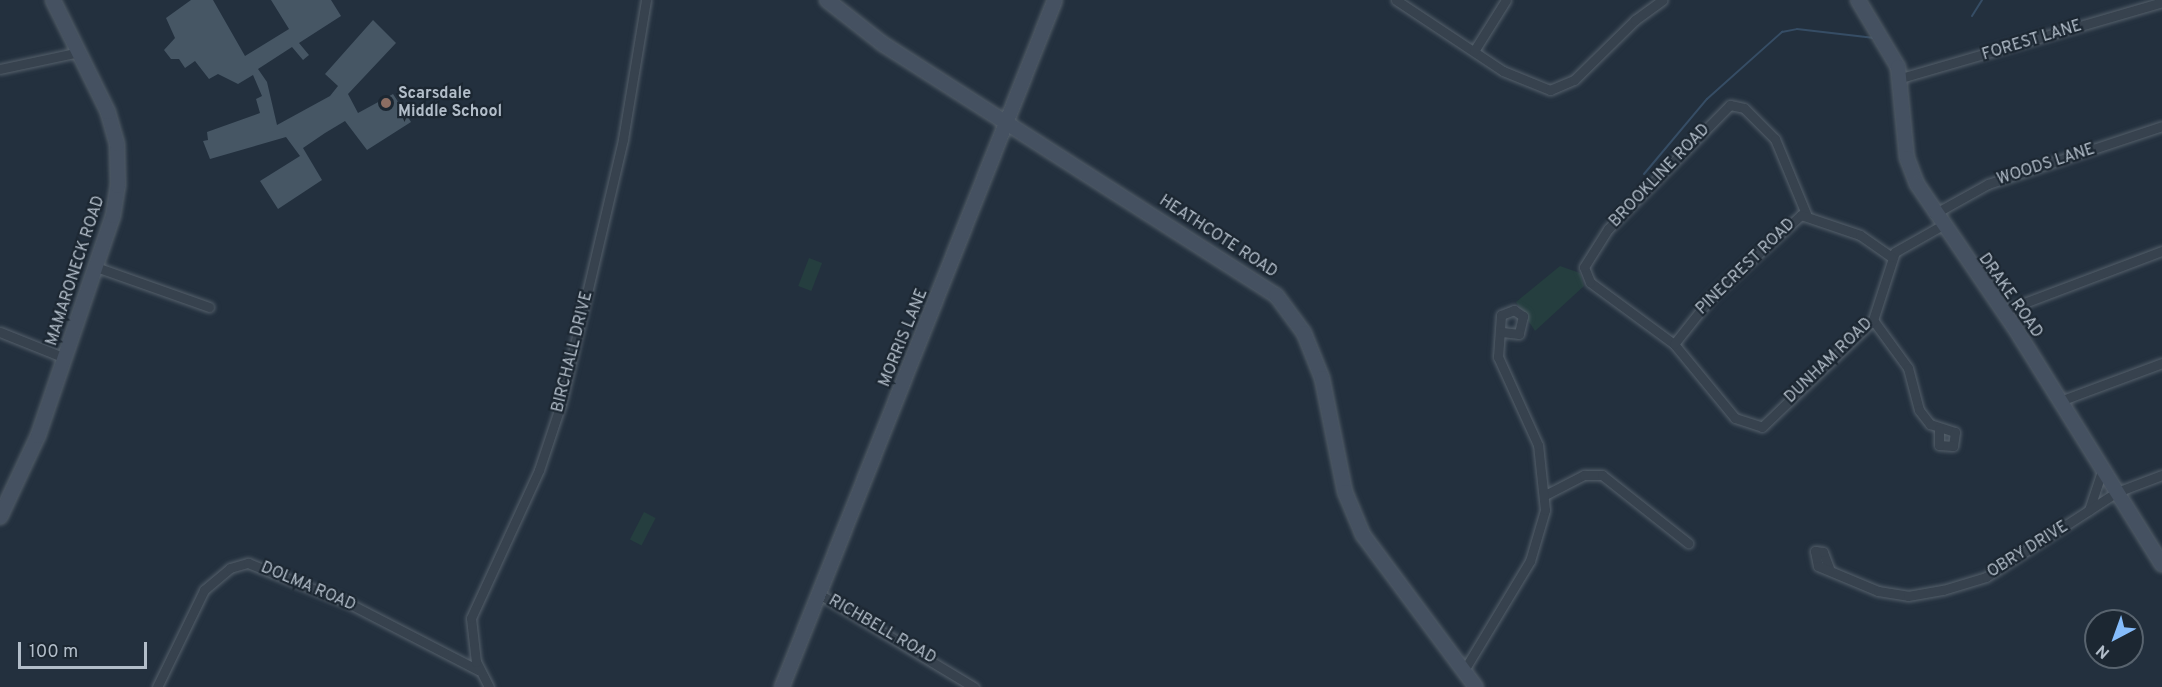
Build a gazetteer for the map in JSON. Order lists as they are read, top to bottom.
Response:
{
  "streets": {
    "street": [
      "FOREST LANE",
      "WOODS LANE",
      "BROOKLINE ROAD",
      "HEATHCOTE ROAD",
      "PINECREST ROAD",
      "MAMARONECK ROAD",
      "DRAKE ROAD",
      "MORRIS LANE",
      "BIRCHALL DRIVE",
      "DUNHAM ROAD",
      "OBRY DRIVE",
      "DOLMA ROAD",
      "RICHBELL ROAD"
    ]
  },
  "crossings": [
    ["FOREST LANE", "DRAKE ROAD"],
    ["WOODS LANE", "DRAKE ROAD"],
    ["BROOKLINE ROAD", "PINECREST ROAD"],
    ["BROOKLINE ROAD", "DUNHAM ROAD"],
    ["HEATHCOTE ROAD", "MORRIS LANE"],
    ["PINECREST ROAD", "DUNHAM ROAD"],
    ["DRAKE ROAD", "OBRY DRIVE"],
    ["MORRIS LANE", "RICHBELL ROAD"],
    ["BIRCHALL DRIVE", "DOLMA ROAD"]
  ],
  "places": ["Scarsdale Middle School"],
  "scale_bar": "100 m",
  "north": "bottom left"
}
